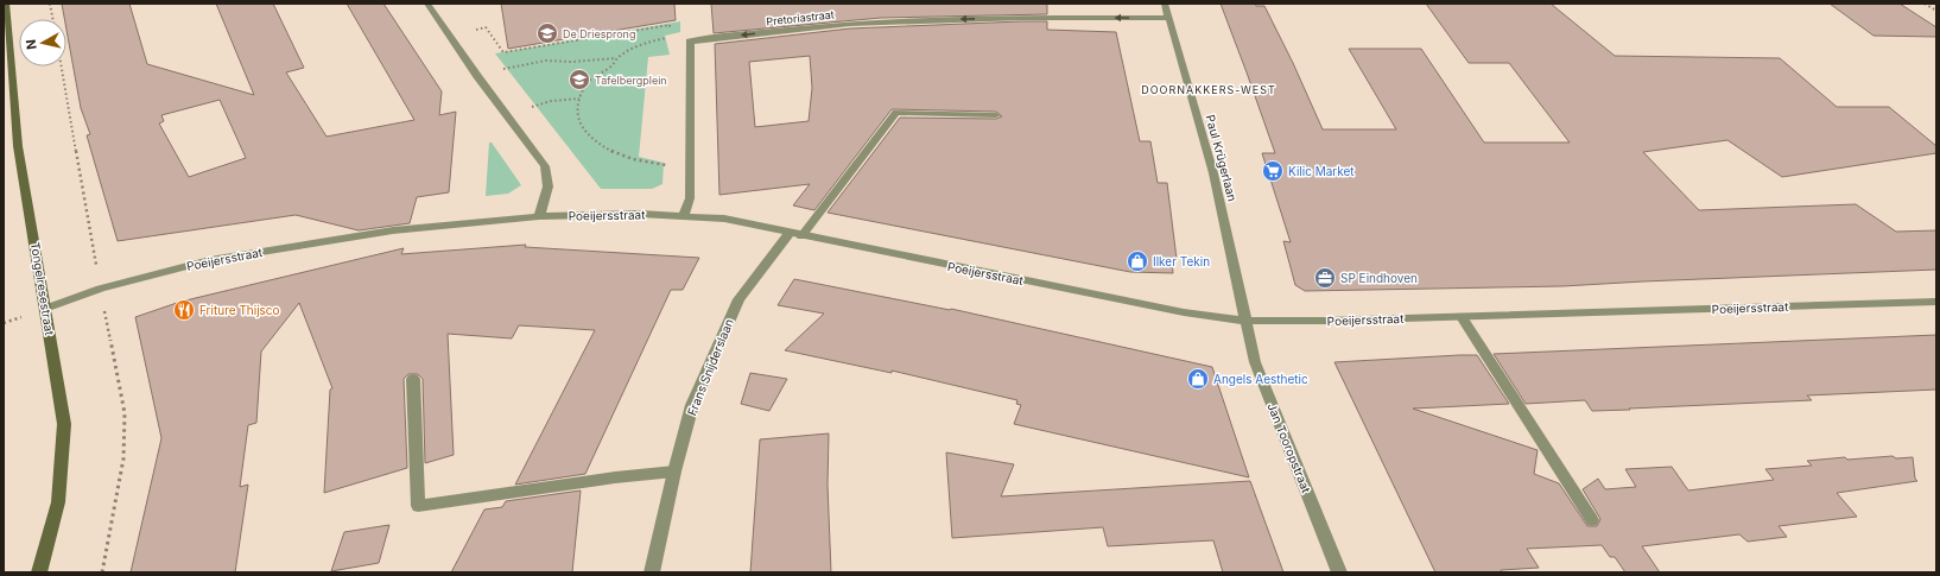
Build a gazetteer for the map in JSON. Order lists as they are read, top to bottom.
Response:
{
  "streets": {
    "main road": ["Tongelresestraat"],
    "street": [
      "Pretoriastraat",
      "Paul Krügerlaan",
      "Poeijersstraat",
      "Frans Snijderslaan",
      "Jan Tooropstraat"
    ]
  },
  "crossings": [
    ["Pretoriastraat", "Paul Krügerlaan"],
    ["Paul Krügerlaan", "Poeijersstraat"],
    ["Paul Krügerlaan", "Jan Tooropstraat"],
    ["Poeijersstraat", "Tongelresestraat"],
    ["Poeijersstraat", "Frans Snijderslaan"],
    ["Poeijersstraat", "Jan Tooropstraat"]
  ],
  "one_way": ["Pretoriastraat"],
  "districts": ["DOORNAKKERS-WEST"],
  "places": {
    "school or university": ["De Driesprong", "Tafelbergplein"],
    "supermarket": ["Kilic Market"],
    "shop": ["Ilker Tekin", "Angels Aesthetic"],
    "office": ["SP Eindhoven"],
    "restaurant": ["Friture Thijsco"]
  },
  "north": "left"
}
